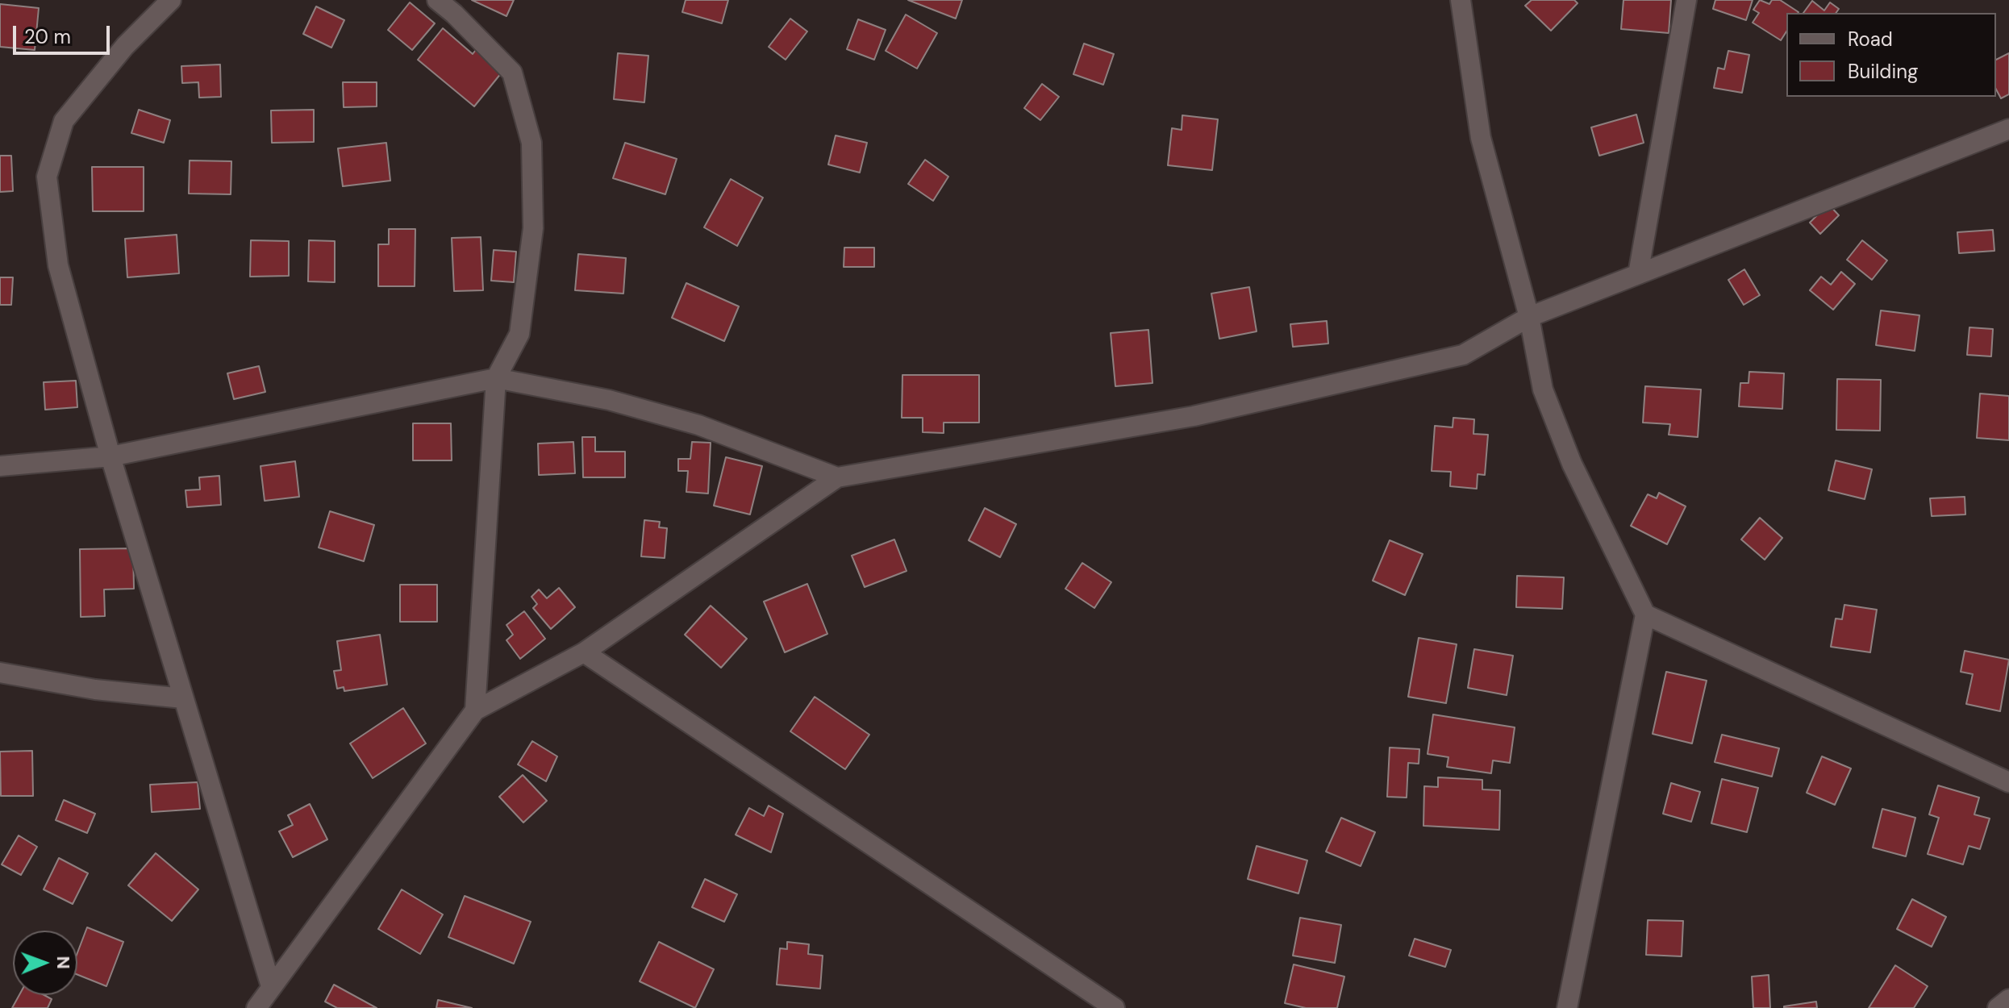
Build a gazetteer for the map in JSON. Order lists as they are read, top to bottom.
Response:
{
  "legend": ["Road", "Building"],
  "scale_bar": "20 m",
  "north": "right"
}
